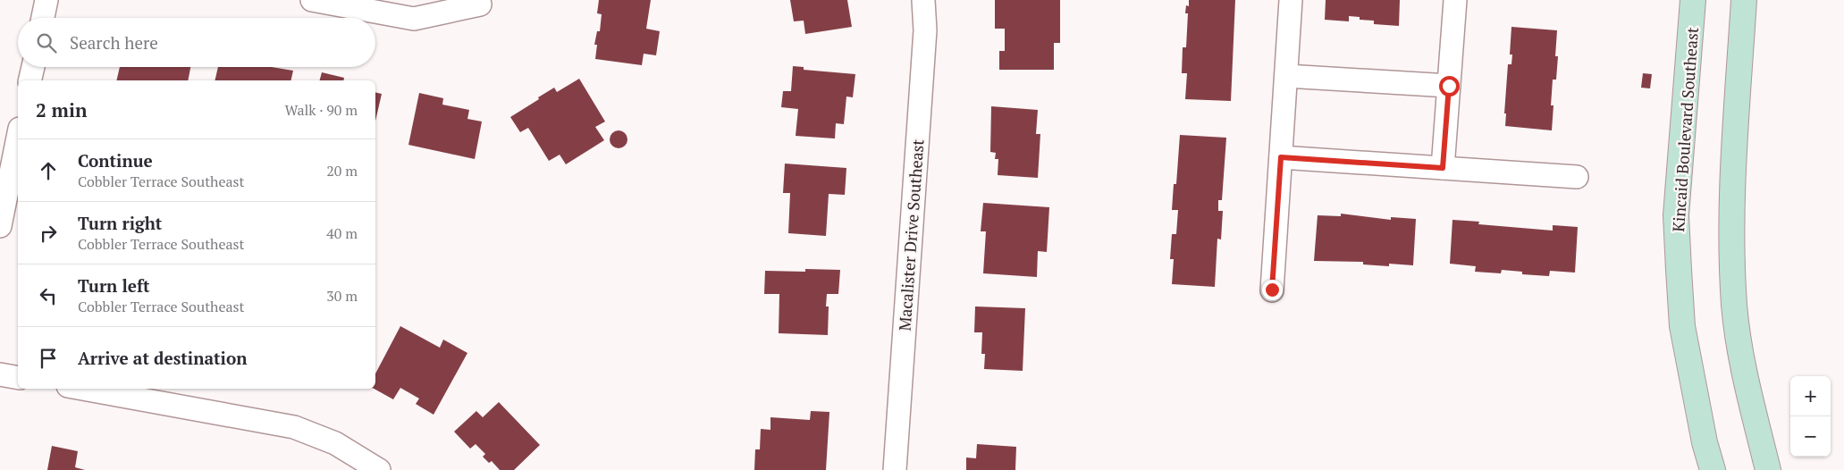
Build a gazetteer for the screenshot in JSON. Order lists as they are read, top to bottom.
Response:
{
  "streets": {
    "street": ["Kincaid Boulevard Southeast", "Macalister Drive Southeast"]
  },
  "page": {
    "search": "Search here",
    "heading": ["2 min", "Walk · 90 m"],
    "list": [
      ["Continue", "Cobbler Terrace Southeast", "20 m"],
      ["Turn right", "Cobbler Terrace Southeast", "40 m"],
      ["Turn left", "Cobbler Terrace Southeast", "30 m"],
      "Arrive at destination"
    ],
    "map_buttons": ["+", "−"]
  }
}
